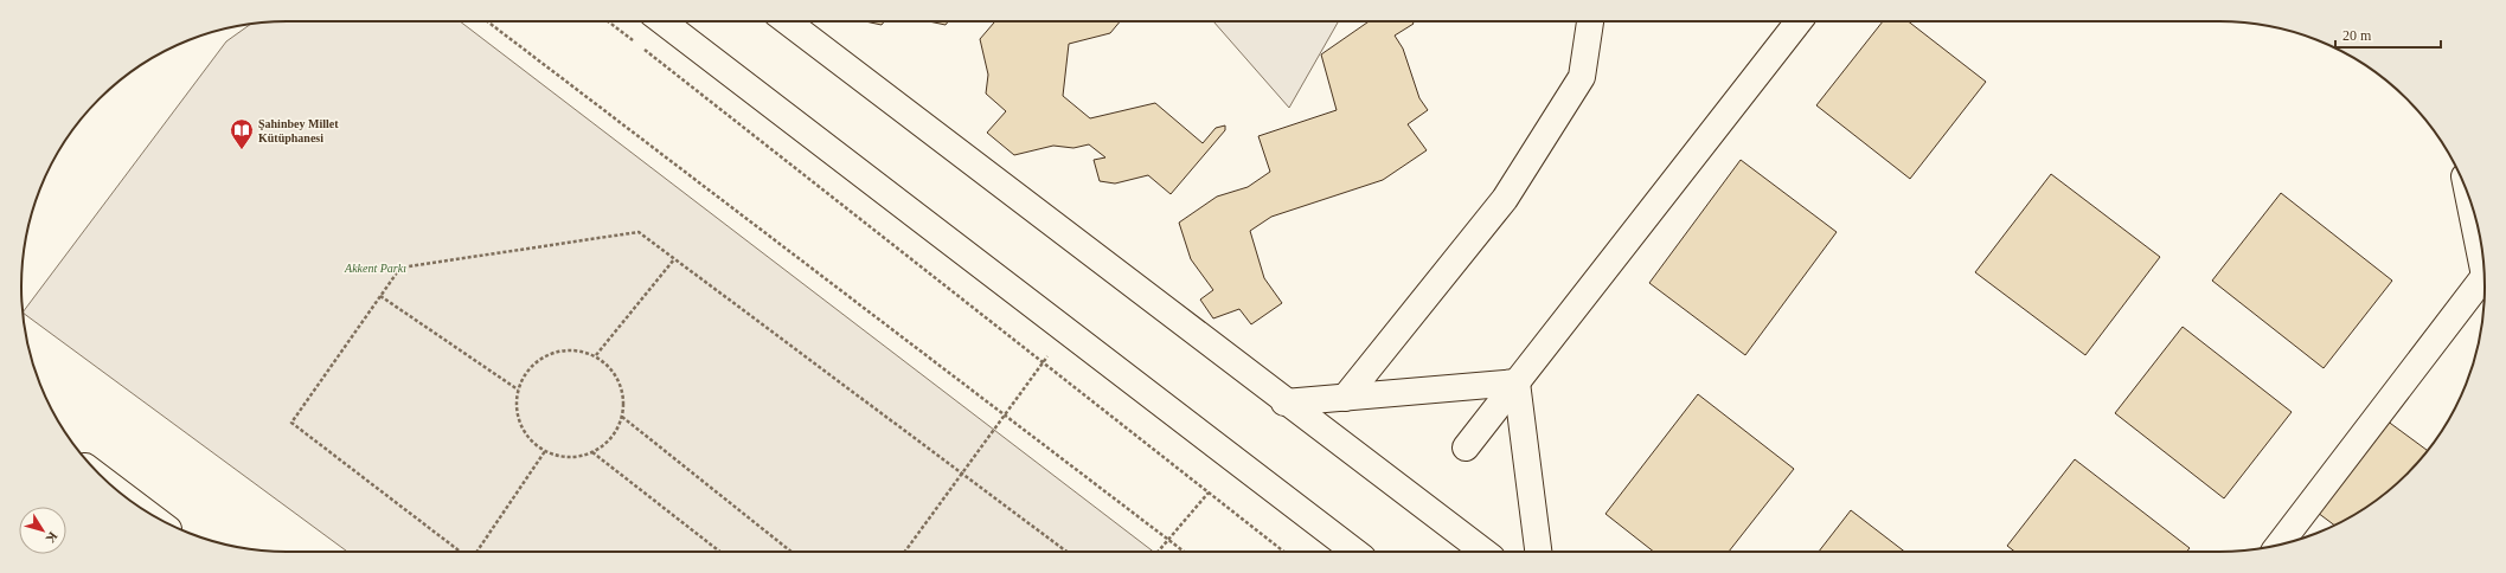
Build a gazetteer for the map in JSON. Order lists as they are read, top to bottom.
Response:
{
  "parks": ["Akkent Parkı"],
  "places": {
    "library": ["Şahinbey Millet Kütüphanesi"]
  },
  "scale_bar": "20 m",
  "north": "bottom right"
}
